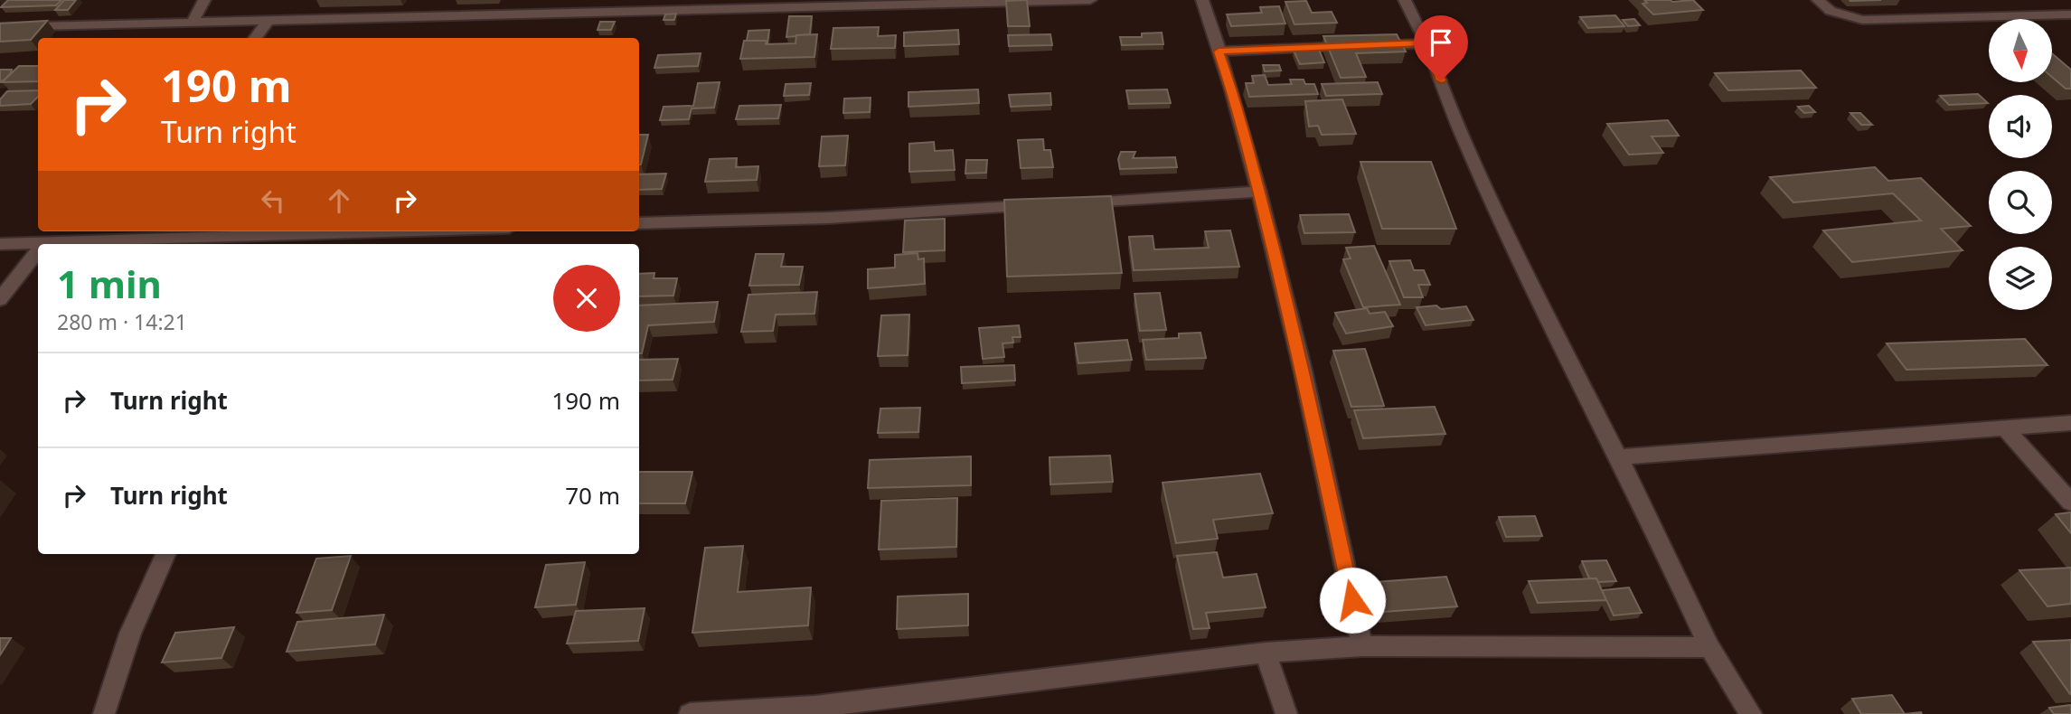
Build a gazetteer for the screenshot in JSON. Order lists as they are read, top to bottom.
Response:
{
  "north": "bottom",
  "page": {
    "turn": ["190 m", "Turn right"],
    "heading": ["1 min", "280 m · 14:21"],
    "list": [
      {
        "name": "Turn right",
        "value": "190 m"
      },
      {
        "name": "Turn right",
        "value": "70 m"
      }
    ]
  }
}
